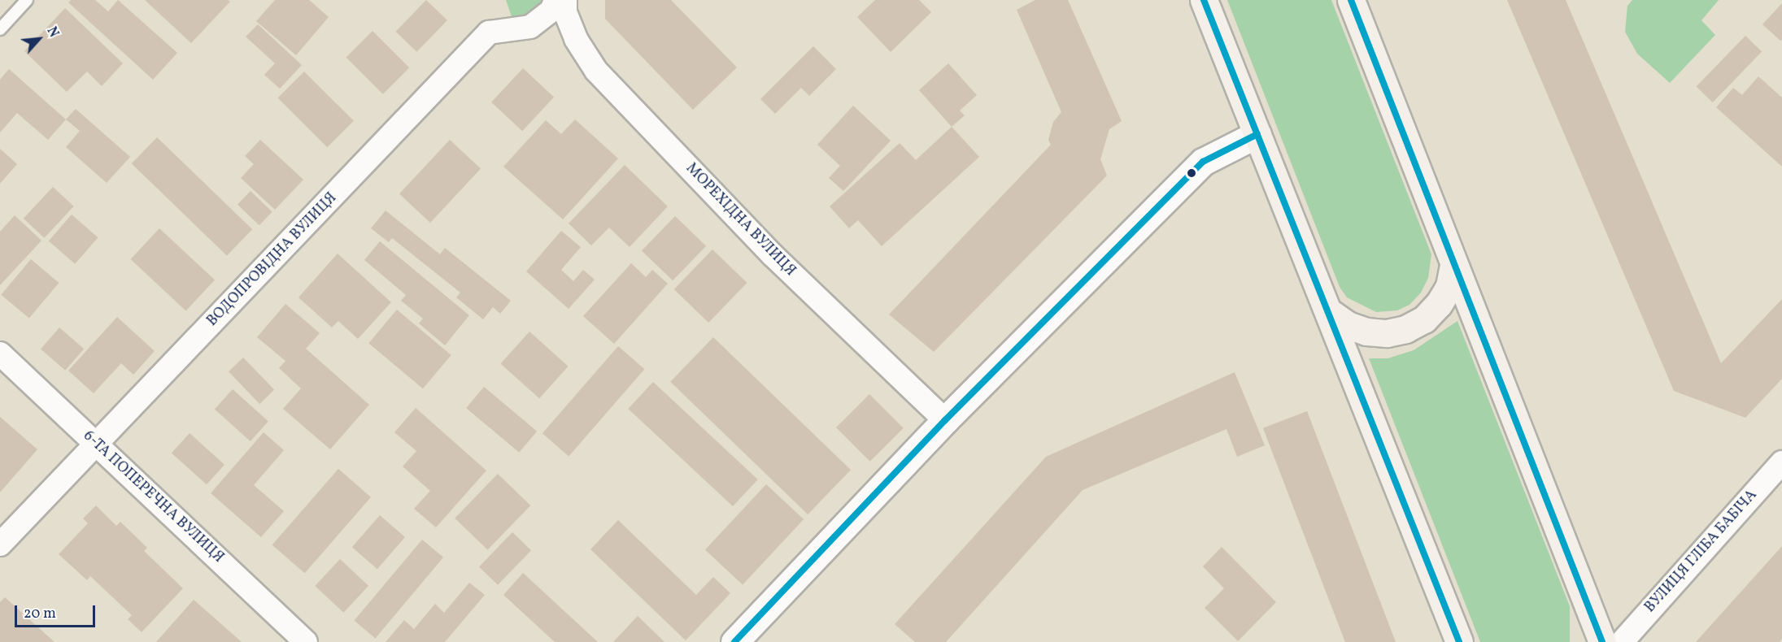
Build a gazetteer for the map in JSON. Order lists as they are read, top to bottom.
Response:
{
  "streets": {
    "street": [
      "МОРЕХІДНА ВУЛИЦЯ",
      "ВОДОПРОВІДНА ВУЛИЦЯ",
      "6-ТА ПОПЕРЕЧНА ВУЛИЦЯ",
      "ВУЛИЦЯ ГЛІБА БАБІЧА"
    ]
  },
  "crossings": [
    ["ВОДОПРОВІДНА ВУЛИЦЯ", "6-ТА ПОПЕРЕЧНА ВУЛИЦЯ"]
  ],
  "scale_bar": "20 m",
  "north": "top right"
}
